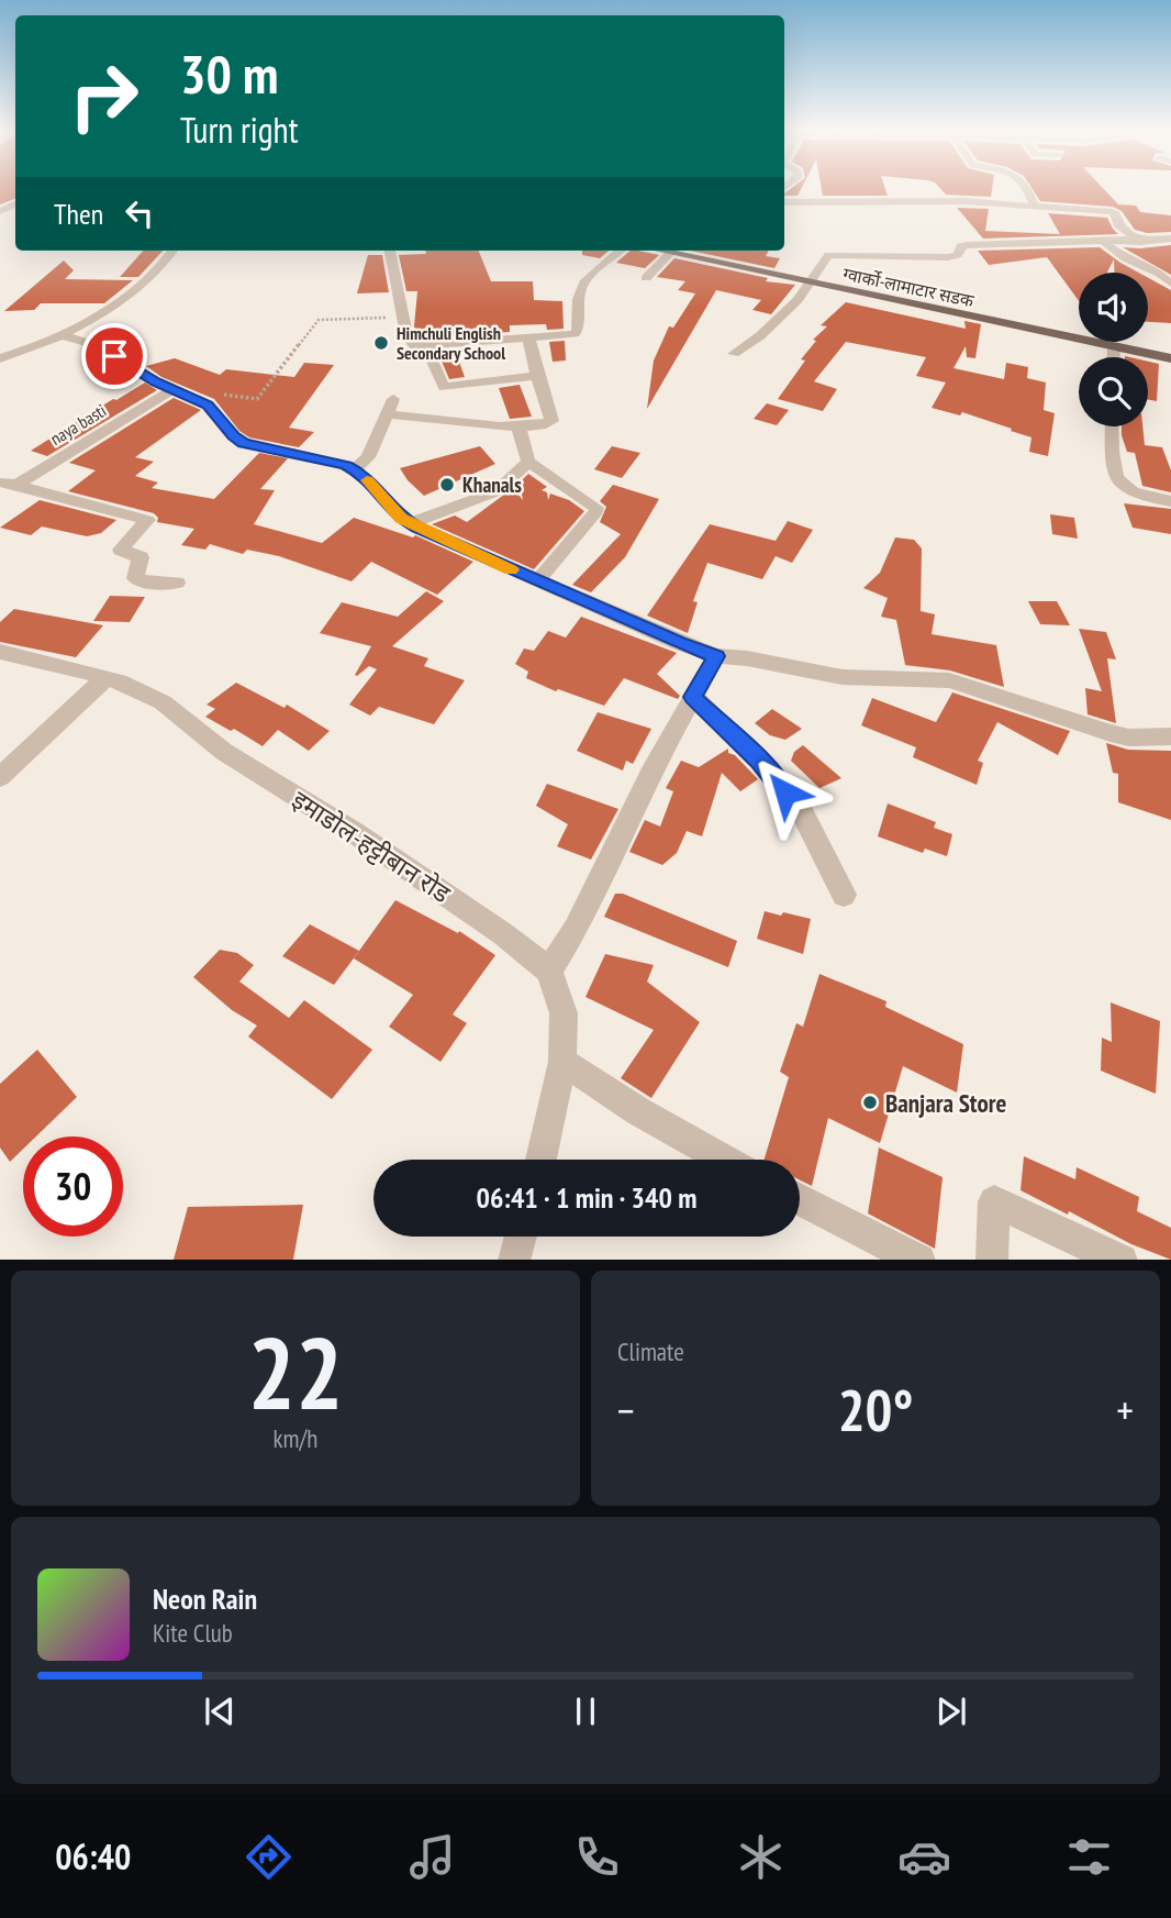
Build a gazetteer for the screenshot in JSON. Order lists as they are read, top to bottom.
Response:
{
  "streets": {
    "main road": ["ग्वार्को-लामाटार सडक"],
    "street": ["naya basti", "इमाडोल-हट्टीबान रोड"]
  },
  "places": ["Himchuli English Secondary School", "Khanals", "Banjara Store"],
  "page": {
    "turn": ["30 m", "Turn right"],
    "then": "Then",
    "limit": "30",
    "trip": "06:41 · 1 min · 340 m",
    "tile": [
      ["22", "km/h"],
      "Climate"
    ],
    "heat": ["−", "20°", "+"],
    "song": ["Neon Rain", "Kite Club"],
    "tabs": "06:40"
  }
}
